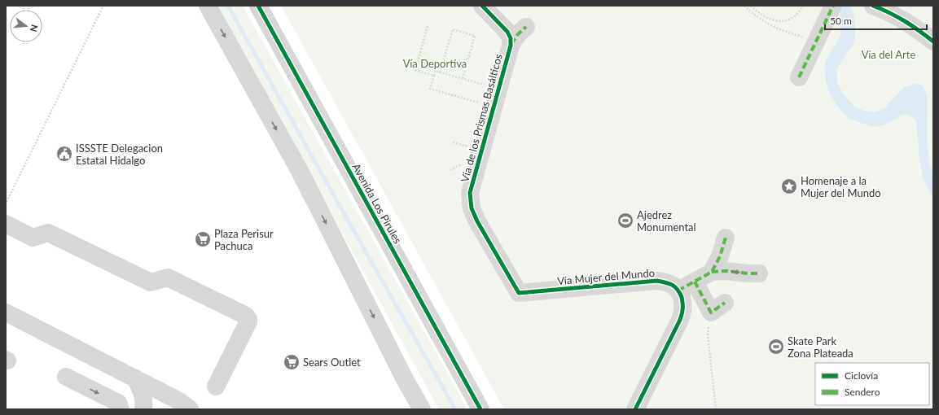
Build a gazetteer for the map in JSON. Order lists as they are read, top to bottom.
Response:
{
  "streets": {
    "street": ["Vía de los Prismas Basálticos", "Avenida Los Pirules", "Vía Mujer del Mundo"]
  },
  "crossings": [
    ["Vía de los Prismas Basálticos", "Vía Mujer del Mundo"]
  ],
  "parks": ["Vía del Arte", "Vía Deportiva"],
  "places": {
    "public building": ["ISSSTE Delegacion Estatal Hidalgo"],
    "place": ["Homenaje a la Mujer del Mundo"],
    "sports": ["Ajedrez Monumental", "Skate Park Zona Plateada"],
    "supermarket": ["Plaza Perisur Pachuca", "Sears Outlet"]
  },
  "legend": ["Ciclovía", "Sendero"],
  "scale_bar": "50 m",
  "north": "right"
}
